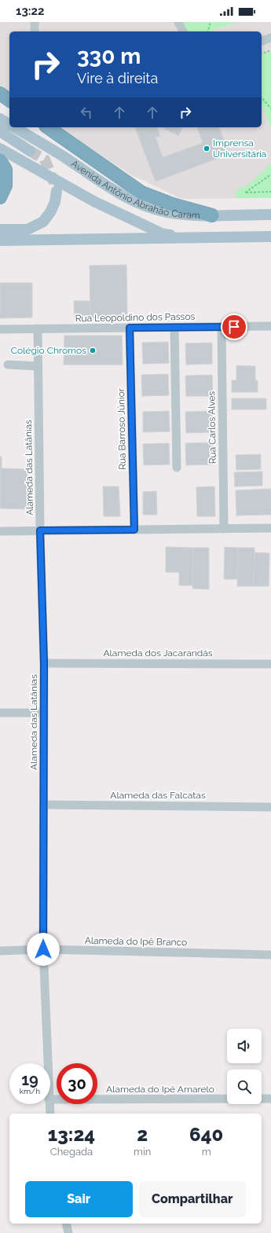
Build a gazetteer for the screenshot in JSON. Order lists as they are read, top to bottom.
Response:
{
  "streets": {
    "main road": ["Avenida Antônio Abrahão Caram"],
    "street": [
      "Rua Leopoldino dos Passos",
      "Rua Carlos Alves",
      "Rua Barroso Júnior",
      "Alameda das Latânias",
      "Alameda dos Jacarandás",
      "Alameda das Falcatas",
      "Alameda do Ipê Branco",
      "Alameda do Ipê Amarelo"
    ]
  },
  "crossings": [
    ["Rua Leopoldino dos Passos", "Rua Carlos Alves"],
    ["Rua Leopoldino dos Passos", "Rua Barroso Júnior"],
    ["Rua Leopoldino dos Passos", "Alameda das Latânias"],
    ["Alameda das Latânias", "Alameda dos Jacarandás"],
    ["Alameda das Latânias", "Alameda das Falcatas"],
    ["Alameda das Latânias", "Alameda do Ipê Branco"]
  ],
  "places": ["Imprensa Universitária", "Colégio Chromos"],
  "page": {
    "status": "13:22",
    "turn": ["330 m", "Vire à direita"],
    "speed": "19 km/h",
    "limit": "30",
    "eta": [
      "13:24",
      "Chegada",
      "2",
      "min",
      "640",
      "m"
    ],
    "buttons": ["Sair", "Compartilhar"]
  }
}
